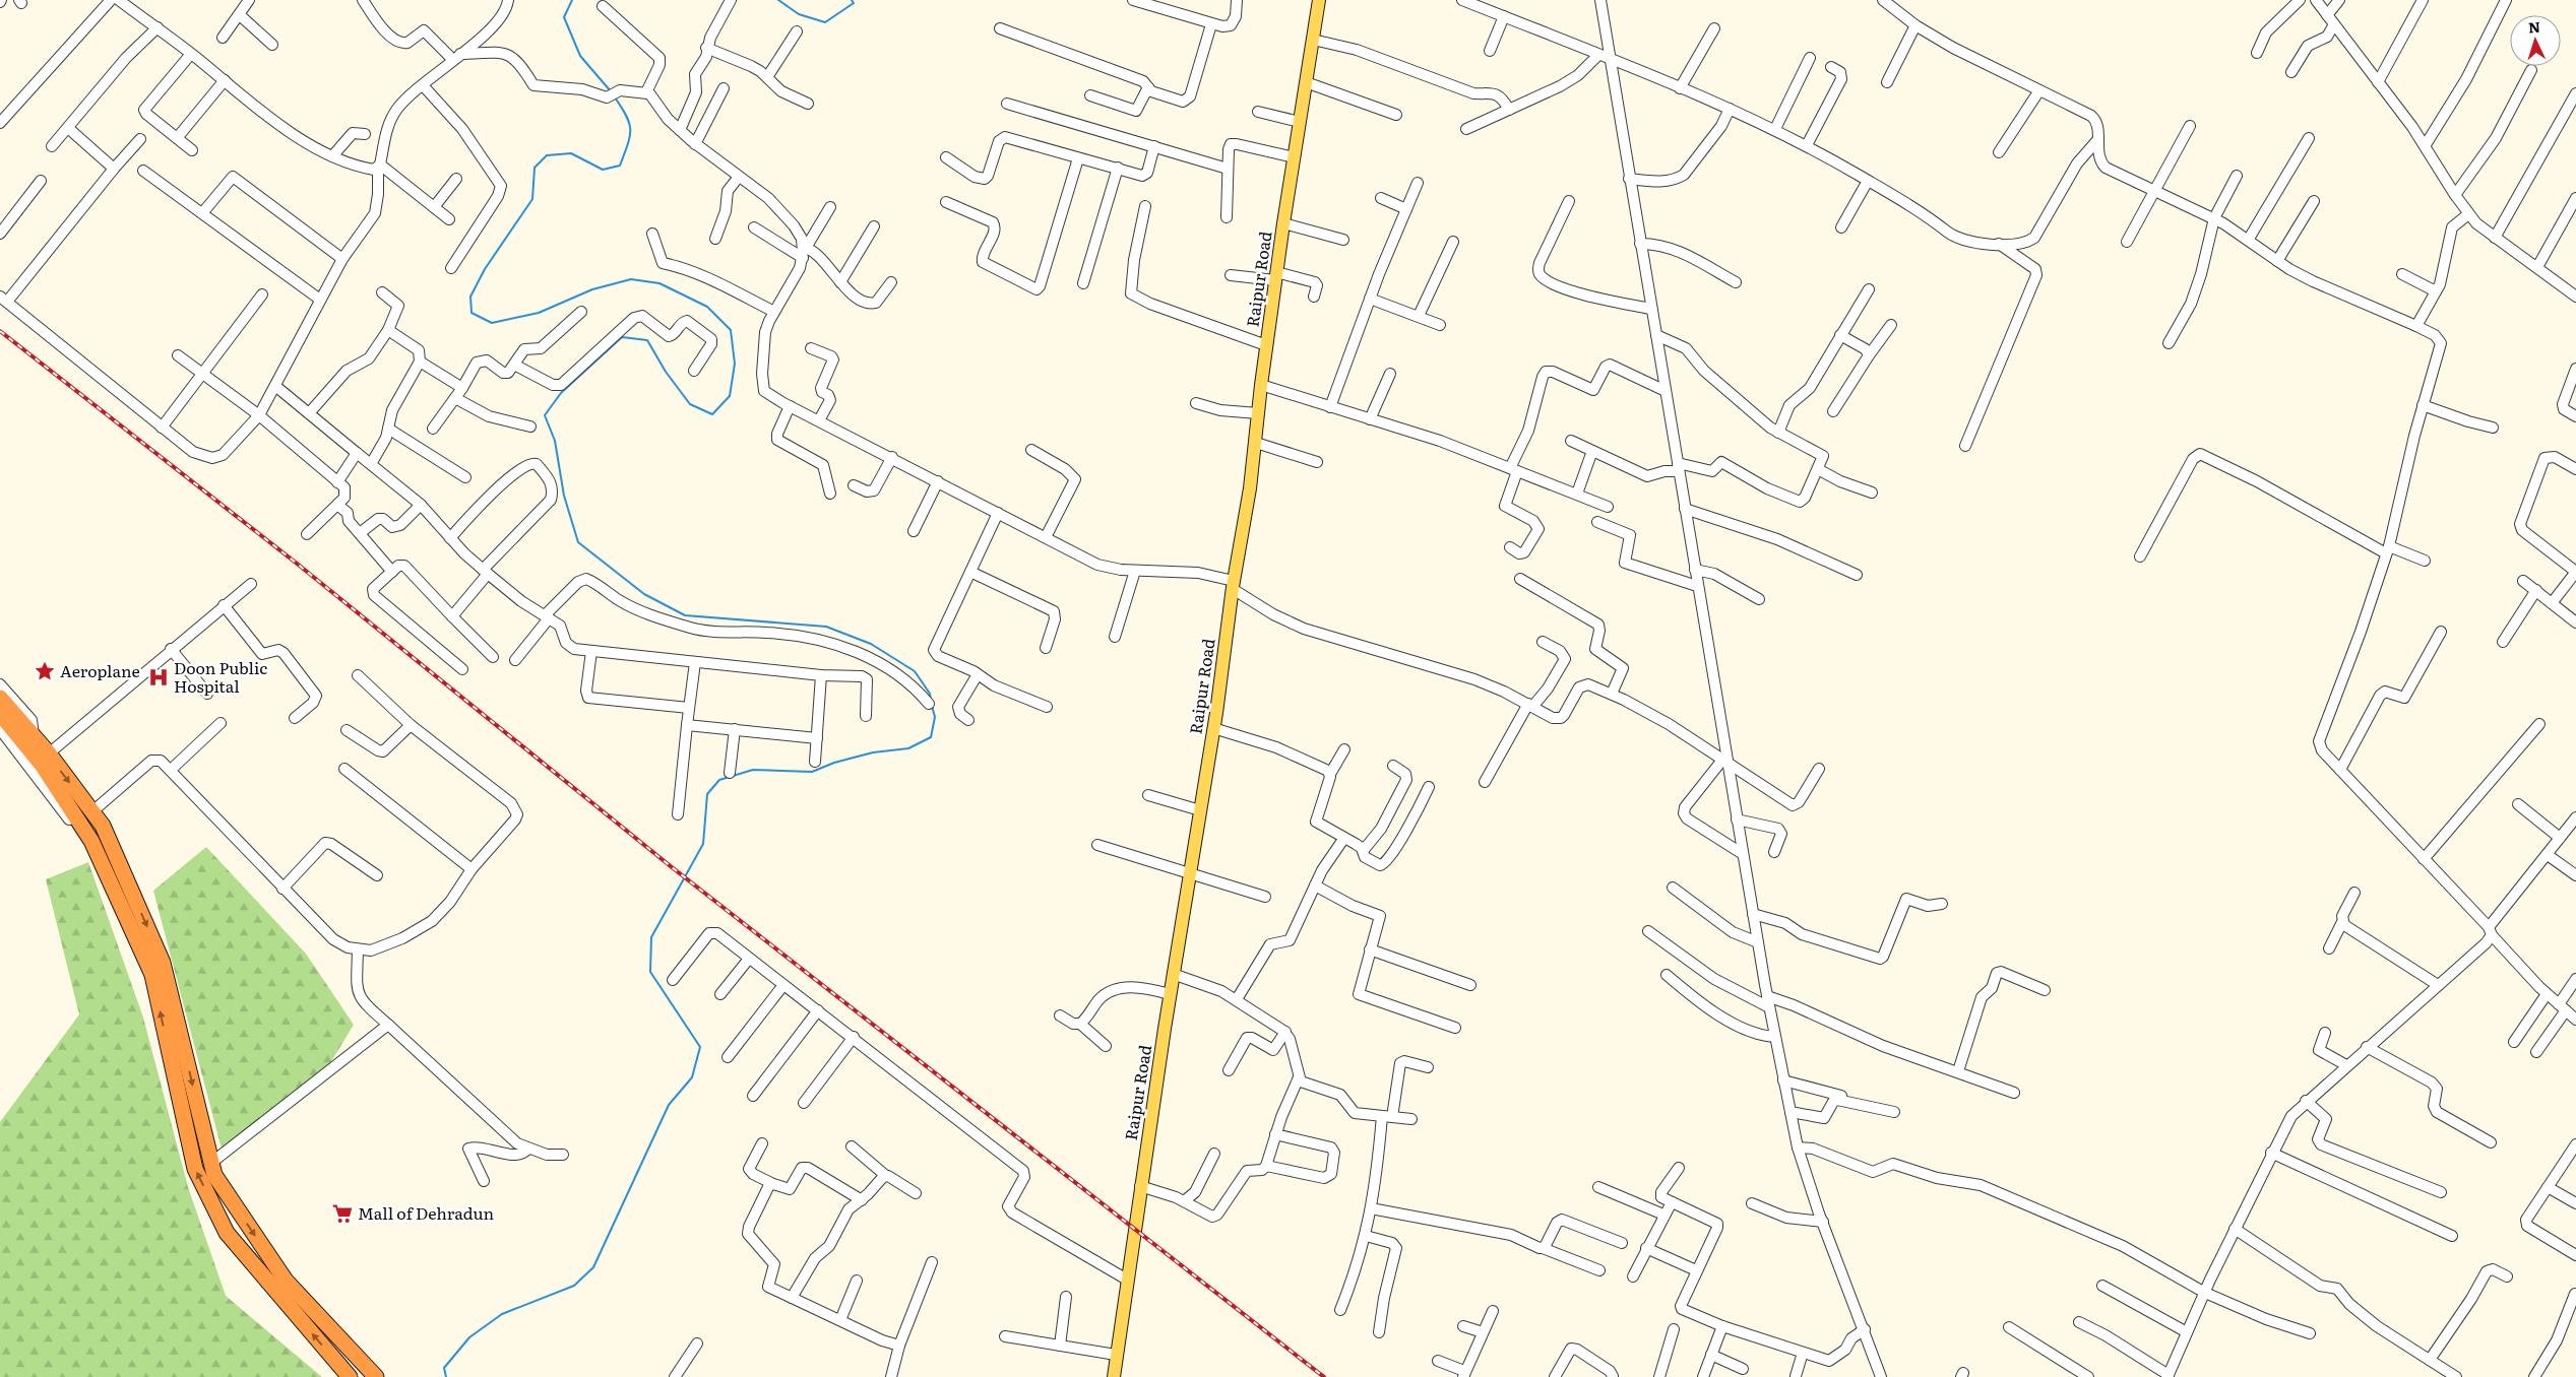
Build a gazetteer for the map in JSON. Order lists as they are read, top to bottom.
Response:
{
  "streets": {
    "main road": ["Raipur Road"]
  },
  "places": {
    "place": ["Aeroplane"],
    "hospital": ["Doon Public Hospital"],
    "supermarket": ["Mall of Dehradun"]
  },
  "north": "top"
}
